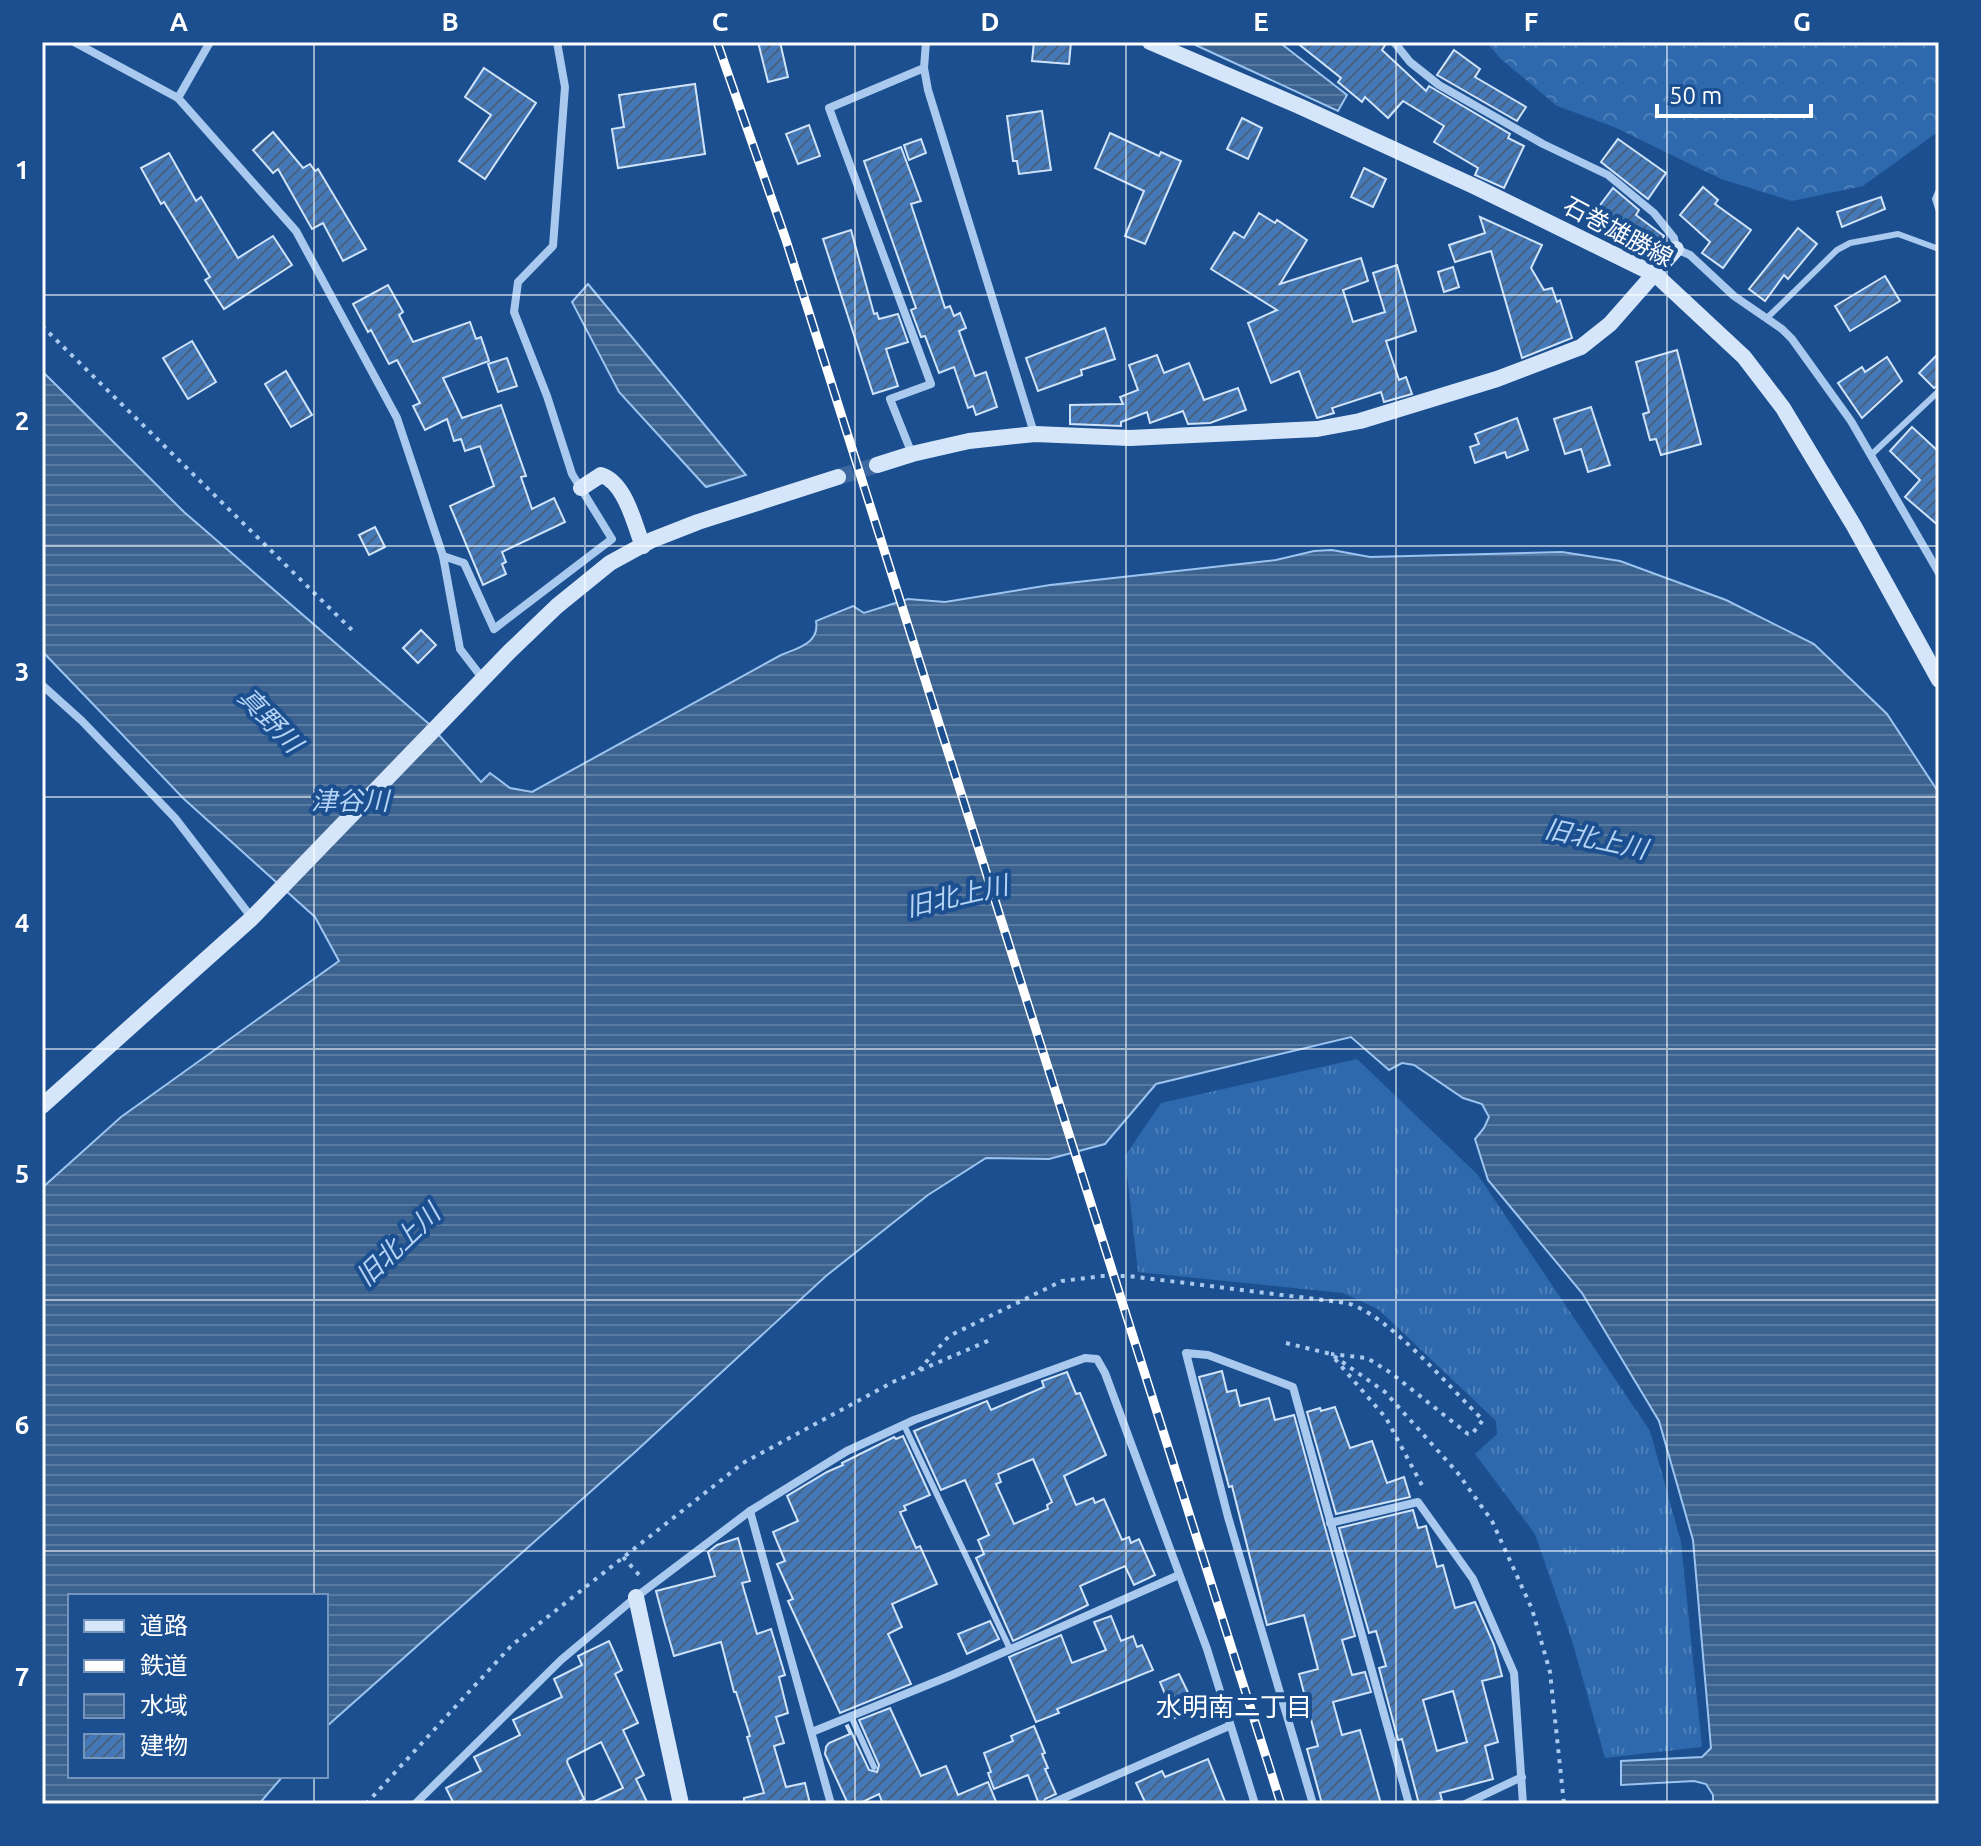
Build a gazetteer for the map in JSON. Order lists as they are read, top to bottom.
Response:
{
  "streets": {
    "street": ["石巻雄勝線"]
  },
  "districts": ["水明南二丁目"],
  "water": ["真野川", "津谷川", "旧北上川"],
  "legend": [
    "道路",
    "鉄道",
    "水域",
    "建物"
  ],
  "scale_bar": "50 m",
  "grid": {
    "columns": [
      "A",
      "B",
      "C",
      "D",
      "E",
      "F",
      "G"
    ],
    "rows": [
      "1",
      "2",
      "3",
      "4",
      "5",
      "6",
      "7"
    ]
  }
}
